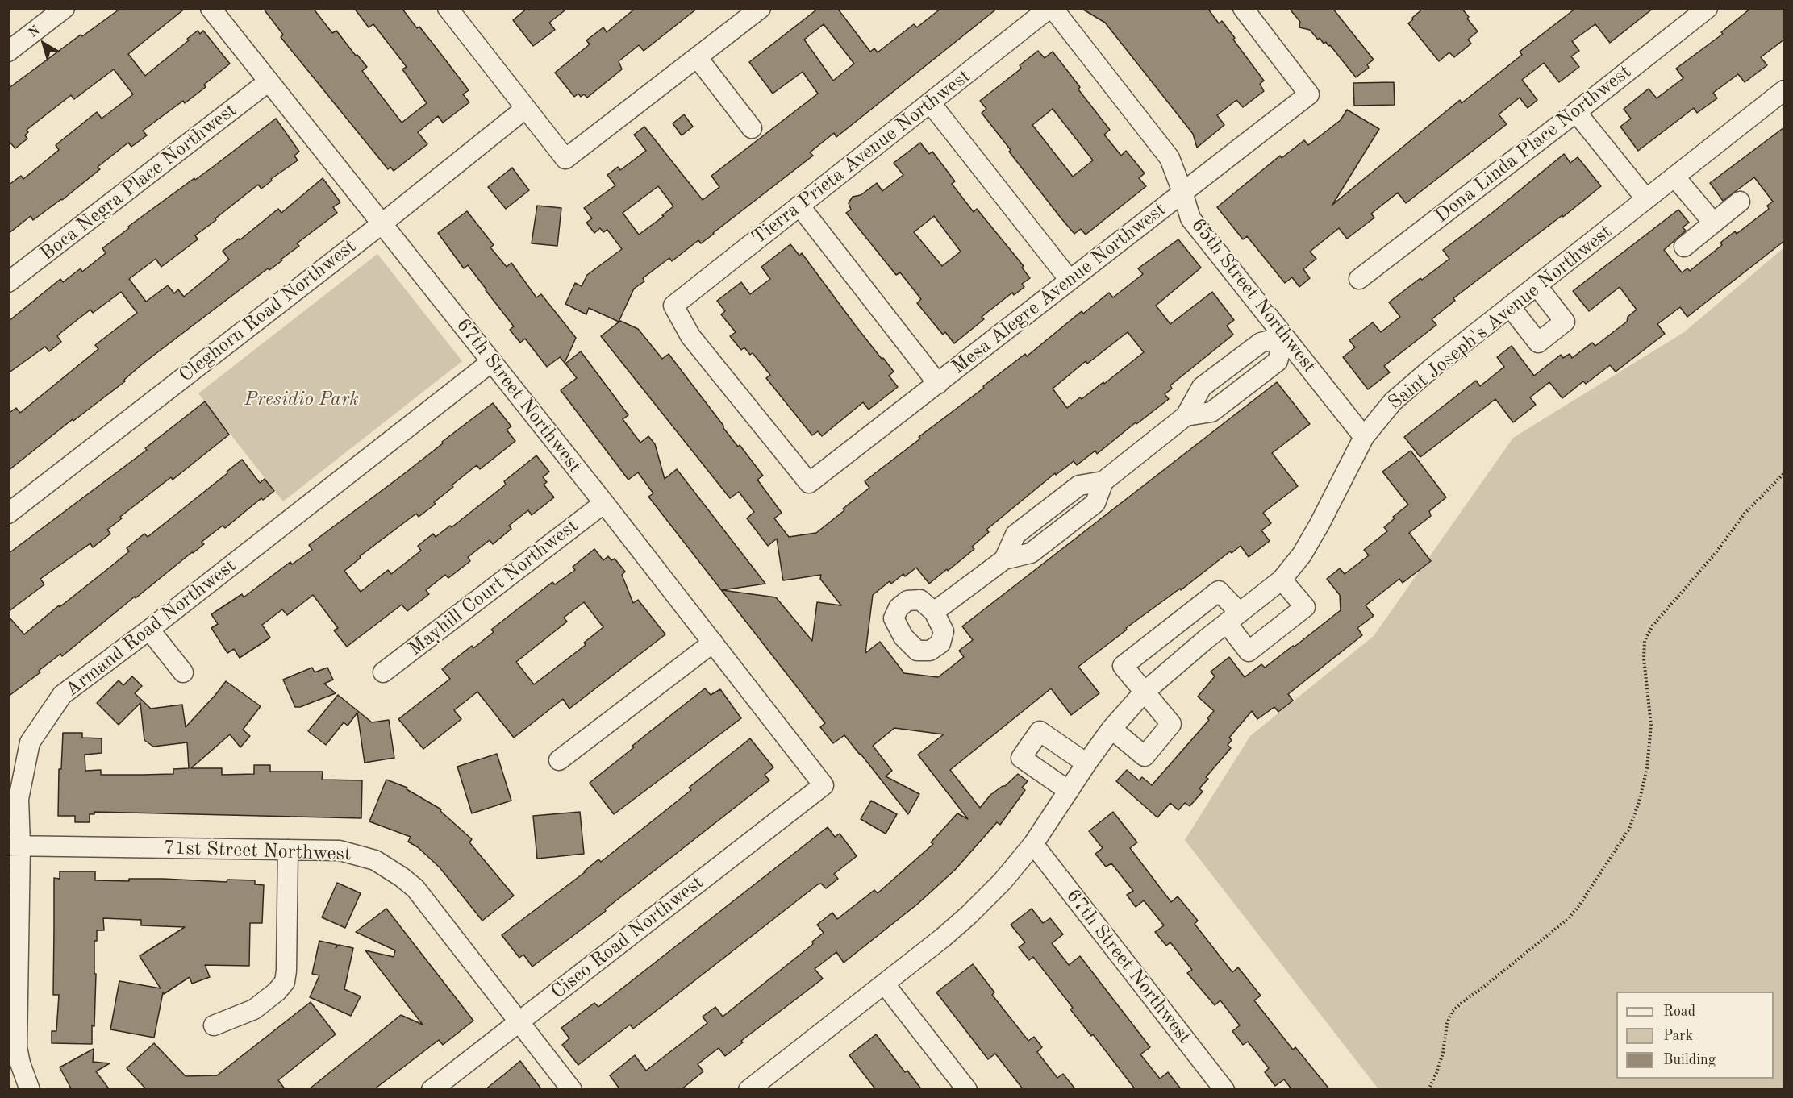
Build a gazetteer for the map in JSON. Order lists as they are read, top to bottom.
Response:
{
  "streets": {
    "street": [
      "Dona Linda Place Northwest",
      "Tierra Prieta Avenue Northwest",
      "Boca Negra Place Northwest",
      "Mesa Alegre Avenue Northwest",
      "65th Street Northwest",
      "Cleghorn Road Northwest",
      "Saint Joseph's Avenue Northwest",
      "67th Street Northwest",
      "Mayhill Court Northwest",
      "Armand Road Northwest",
      "71st Street Northwest",
      "Cisco Road Northwest"
    ]
  },
  "crossings": [
    ["Tierra Prieta Avenue Northwest", "Mesa Alegre Avenue Northwest"],
    ["Tierra Prieta Avenue Northwest", "65th Street Northwest"],
    ["Boca Negra Place Northwest", "67th Street Northwest"],
    ["Mesa Alegre Avenue Northwest", "65th Street Northwest"],
    ["65th Street Northwest", "Saint Joseph's Avenue Northwest"],
    ["Cleghorn Road Northwest", "67th Street Northwest"],
    ["Saint Joseph's Avenue Northwest", "67th Street Northwest"],
    ["67th Street Northwest", "Mayhill Court Northwest"],
    ["67th Street Northwest", "Armand Road Northwest"],
    ["67th Street Northwest", "Cisco Road Northwest"],
    ["Armand Road Northwest", "71st Street Northwest"],
    ["71st Street Northwest", "Cisco Road Northwest"]
  ],
  "parks": ["Presidio Park"],
  "legend": ["Road", "Park", "Building"],
  "north": "top left"
}
